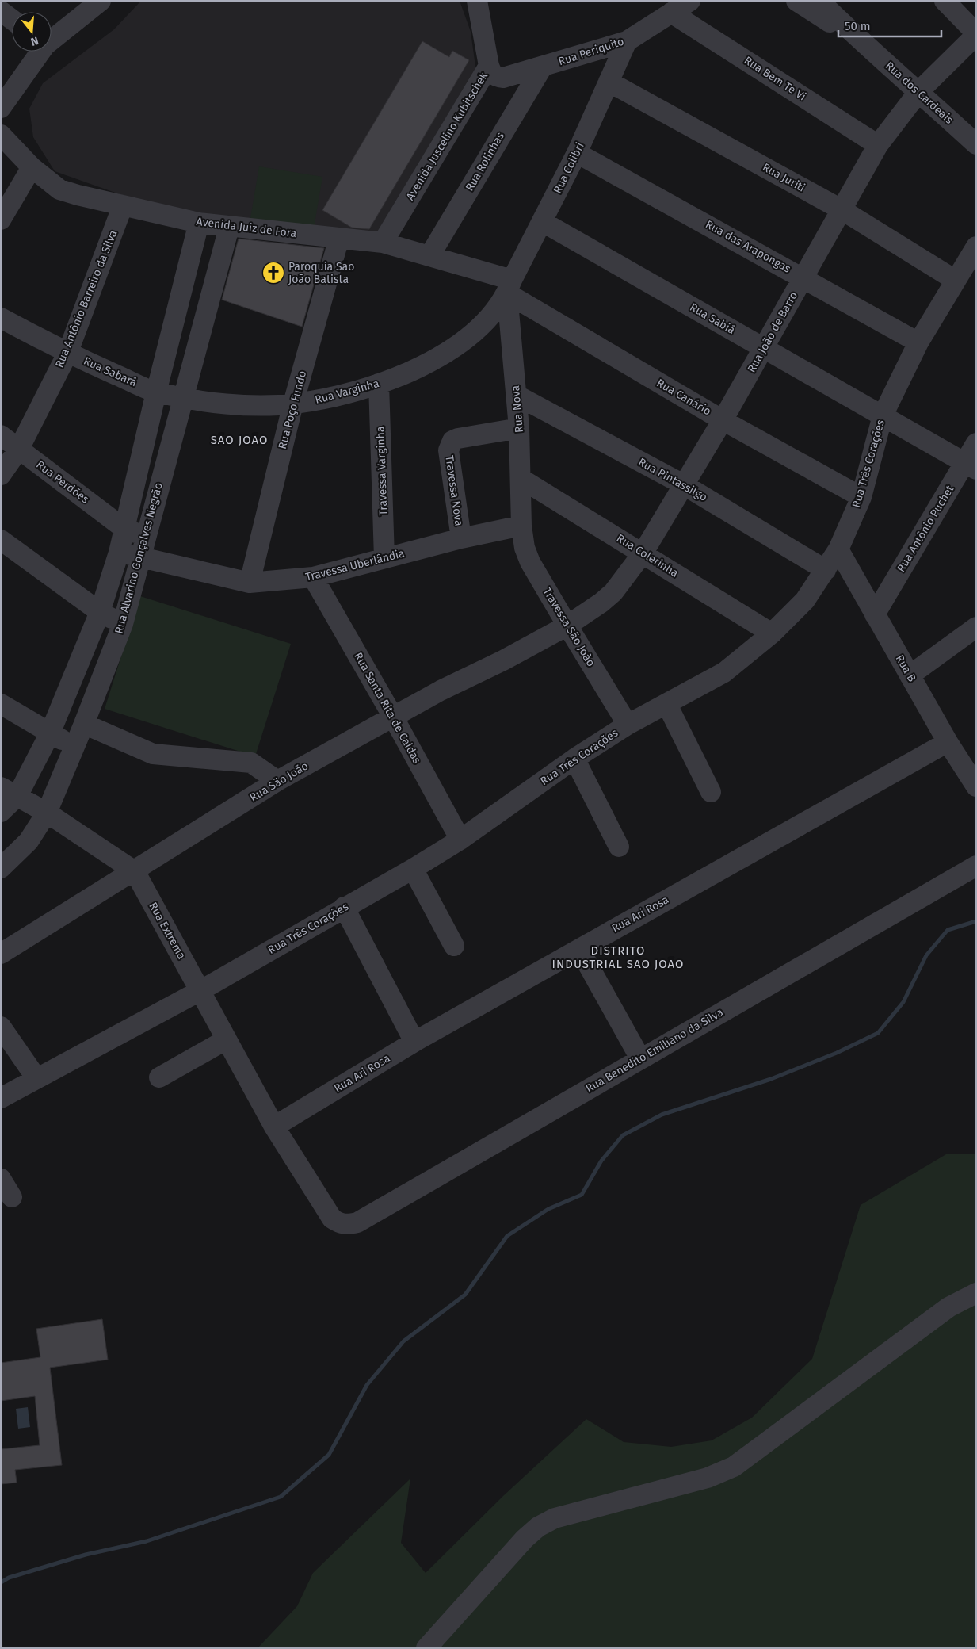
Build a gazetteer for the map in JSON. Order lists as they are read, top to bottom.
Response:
{
  "streets": {
    "street": [
      "Rua Periquito",
      "Rua Bem Te Vi",
      "Rua dos Cardeais",
      "Avenida Juscelino Kubitschek",
      "Rua Rolinhas",
      "Rua Colibri",
      "Rua Juriti",
      "Avenida Juiz de Fora",
      "Rua das Arapongas",
      "Rua Antônio Barreiro da Silva",
      "Rua Sabiá",
      "Rua João de Barro",
      "Rua Sabará",
      "Rua Varginha",
      "Rua Canário",
      "Rua Nova",
      "Rua Poço Fundo",
      "Rua Três Corações",
      "Travessa Varginha",
      "Rua Pintassilgo",
      "Rua Perdões",
      "Travessa Nova",
      "Rua Antônio Puchet",
      "Rua Colerinha",
      "Rua Alvarino Gonçalves Negrão",
      "Travessa Uberlândia",
      "Travessa São João",
      "Rua B",
      "Rua Santa Rita de Caldas",
      "Rua São João",
      "Rua Ari Rosa",
      "Rua Extrema",
      "Rua Benedito Emiliano da Silva"
    ]
  },
  "crossings": [
    ["Rua Periquito", "Rua Bem Te Vi"],
    ["Rua Periquito", "Avenida Juscelino Kubitschek"],
    ["Rua Periquito", "Rua Rolinhas"],
    ["Rua Periquito", "Rua Colibri"],
    ["Rua Bem Te Vi", "Rua João de Barro"],
    ["Rua dos Cardeais", "Rua João de Barro"],
    ["Avenida Juscelino Kubitschek", "Avenida Juiz de Fora"],
    ["Rua Rolinhas", "Avenida Juiz de Fora"],
    ["Rua Colibri", "Rua Juriti"],
    ["Rua Colibri", "Avenida Juiz de Fora"],
    ["Rua Colibri", "Rua das Arapongas"],
    ["Rua Colibri", "Rua Sabiá"],
    ["Rua Colibri", "Rua Varginha"],
    ["Rua Colibri", "Rua Canário"],
    ["Rua Colibri", "Rua Nova"],
    ["Rua Juriti", "Rua João de Barro"],
    ["Rua Juriti", "Rua Três Corações"],
    ["Avenida Juiz de Fora", "Rua Antônio Barreiro da Silva"],
    ["Avenida Juiz de Fora", "Rua Varginha"],
    ["Avenida Juiz de Fora", "Rua Canário"],
    ["Avenida Juiz de Fora", "Rua Nova"],
    ["Avenida Juiz de Fora", "Rua Poço Fundo"],
    ["Avenida Juiz de Fora", "Rua Alvarino Gonçalves Negrão"],
    ["Rua das Arapongas", "Rua João de Barro"],
    ["Rua das Arapongas", "Rua Três Corações"],
    ["Rua Antônio Barreiro da Silva", "Rua Sabará"],
    ["Rua Antônio Barreiro da Silva", "Rua Perdões"],
    ["Rua Sabiá", "Rua João de Barro"],
    ["Rua Sabiá", "Rua Três Corações"],
    ["Rua Sabiá", "Rua Antônio Puchet"],
    ["Rua João de Barro", "Rua Canário"],
    ["Rua João de Barro", "Rua Pintassilgo"],
    ["Rua João de Barro", "Rua Colerinha"],
    ["Rua João de Barro", "Travessa São João"],
    ["Rua João de Barro", "Rua São João"],
    ["Rua Sabará", "Rua Varginha"],
    ["Rua Sabará", "Rua Alvarino Gonçalves Negrão"],
    ["Rua Varginha", "Rua Canário"],
    ["Rua Varginha", "Rua Nova"],
    ["Rua Varginha", "Rua Poço Fundo"],
    ["Rua Varginha", "Travessa Varginha"],
    ["Rua Varginha", "Rua Alvarino Gonçalves Negrão"],
    ["Rua Canário", "Rua Nova"],
    ["Rua Canário", "Rua Três Corações"],
    ["Rua Nova", "Rua Pintassilgo"],
    ["Rua Nova", "Travessa Nova"],
    ["Rua Nova", "Rua Colerinha"],
    ["Rua Nova", "Travessa Uberlândia"],
    ["Rua Nova", "Travessa São João"],
    ["Rua Poço Fundo", "Travessa Uberlândia"],
    ["Rua Três Corações", "Rua Pintassilgo"],
    ["Rua Três Corações", "Rua Colerinha"],
    ["Rua Três Corações", "Travessa São João"],
    ["Rua Três Corações", "Rua B"],
    ["Rua Três Corações", "Rua Santa Rita de Caldas"],
    ["Rua Três Corações", "Rua Extrema"],
    ["Travessa Varginha", "Travessa Uberlândia"],
    ["Rua Perdões", "Rua Alvarino Gonçalves Negrão"],
    ["Travessa Nova", "Travessa Uberlândia"],
    ["Rua Antônio Puchet", "Rua B"],
    ["Rua Alvarino Gonçalves Negrão", "Travessa Uberlândia"],
    ["Travessa Uberlândia", "Travessa São João"],
    ["Travessa Uberlândia", "Rua Santa Rita de Caldas"],
    ["Travessa São João", "Rua São João"],
    ["Rua B", "Rua Ari Rosa"],
    ["Rua Santa Rita de Caldas", "Rua São João"],
    ["Rua São João", "Rua Extrema"],
    ["Rua Ari Rosa", "Rua Extrema"],
    ["Rua Extrema", "Rua Benedito Emiliano da Silva"]
  ],
  "districts": ["SÃO JOÃO", "DISTRITO INDUSTRIAL SÃO JOÃO"],
  "places": {
    "church": ["Paroquia São João Batista"]
  },
  "scale_bar": "50 m",
  "north": "bottom"
}
